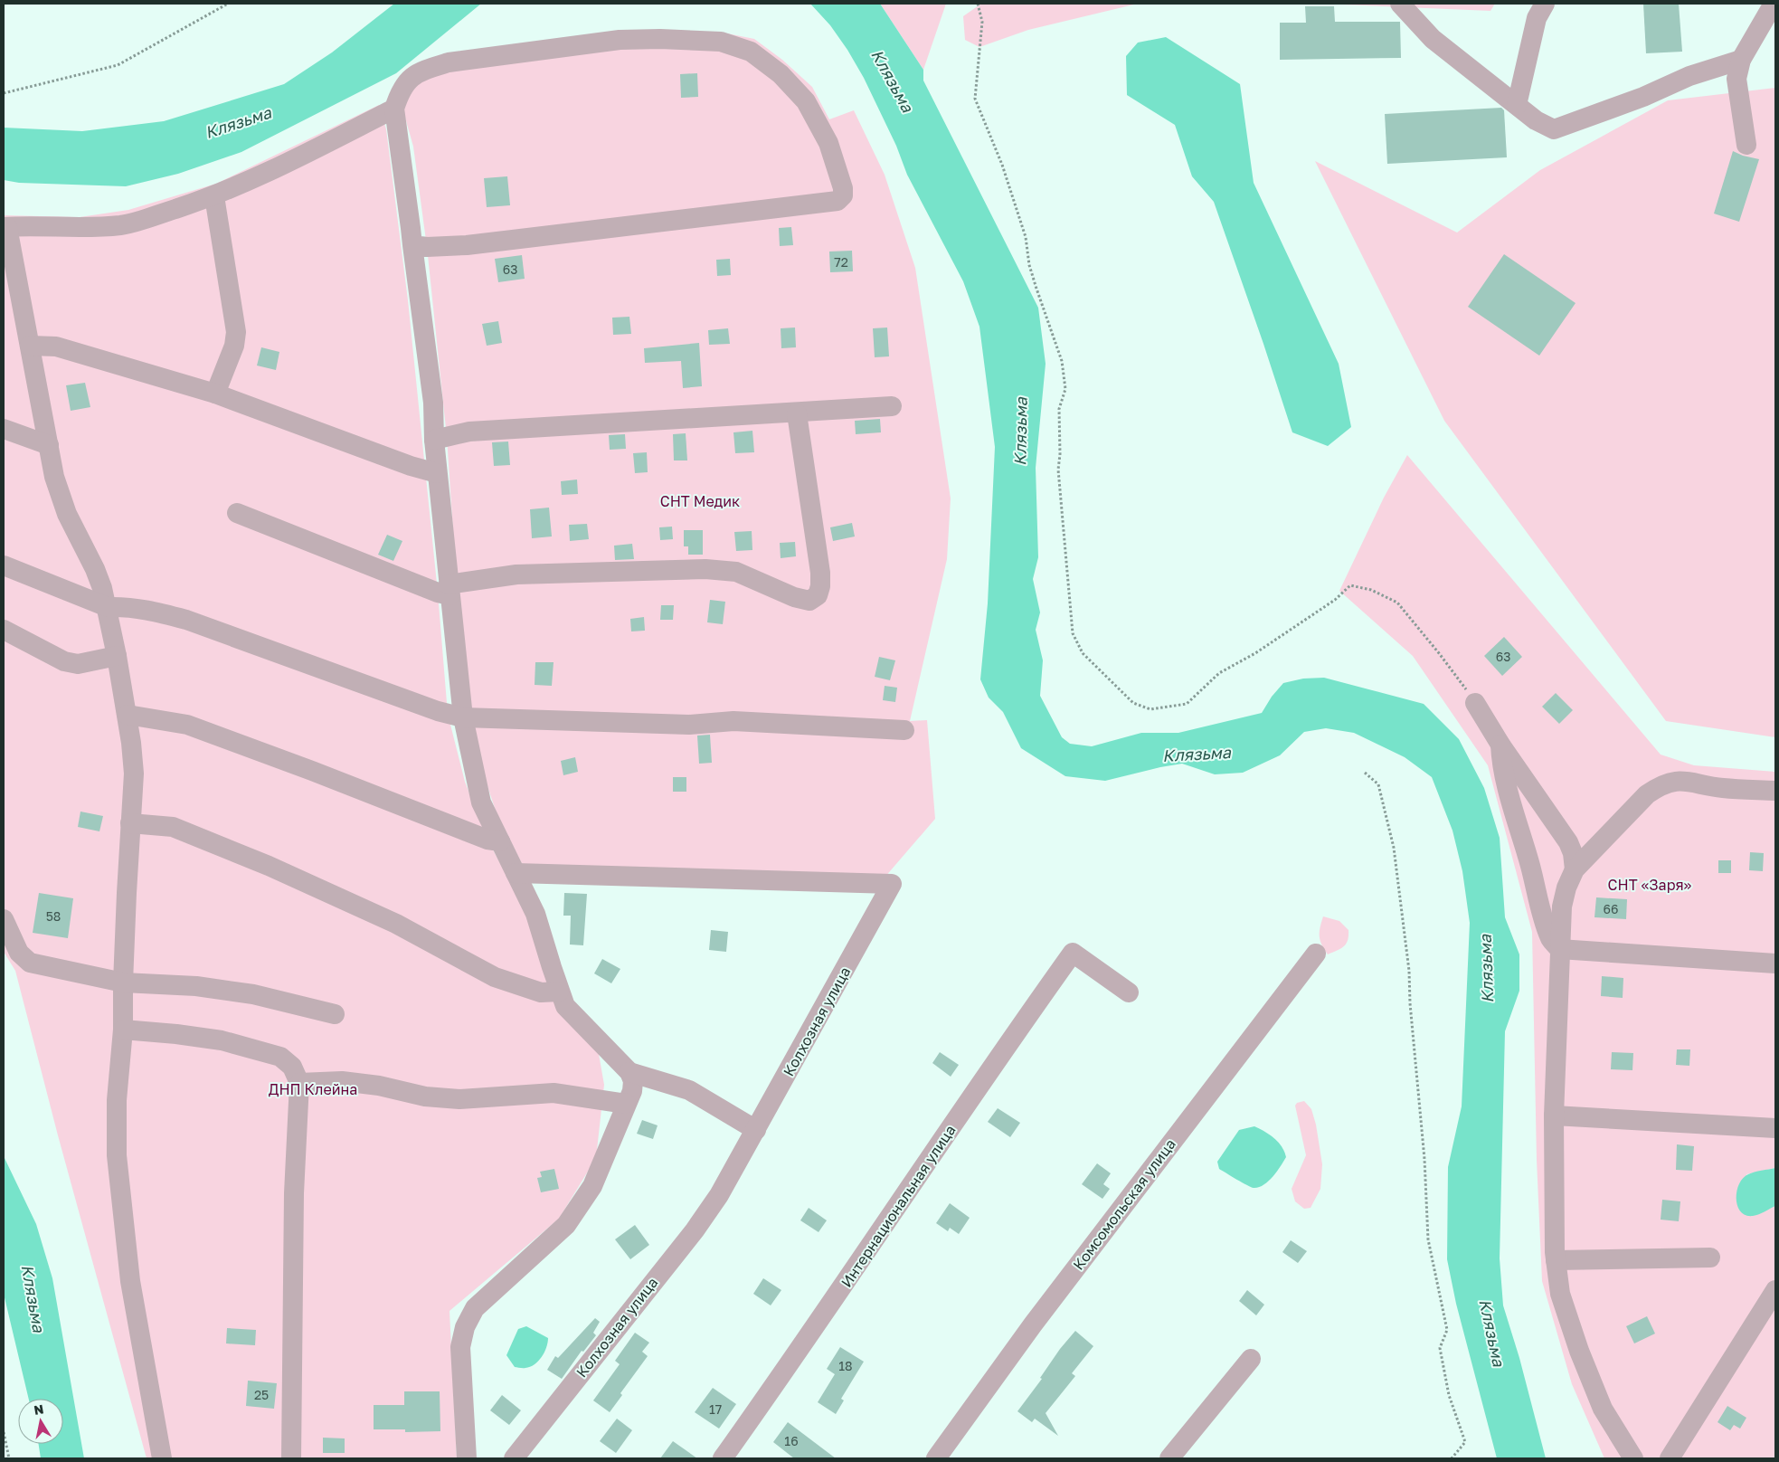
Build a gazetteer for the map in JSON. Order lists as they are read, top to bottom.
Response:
{
  "streets": {
    "street": ["Колхозная улица", "Комсомольская улица", "Интернациональная улица"]
  },
  "water": ["Клязьма"],
  "parks": ["СНТ Медик", "СНТ «Заря»", "ДНП Клейна"],
  "house_numbers": [
    "72",
    "63",
    "63",
    "66",
    "58",
    "18",
    "25",
    "17",
    "16"
  ],
  "north": "top"
}
